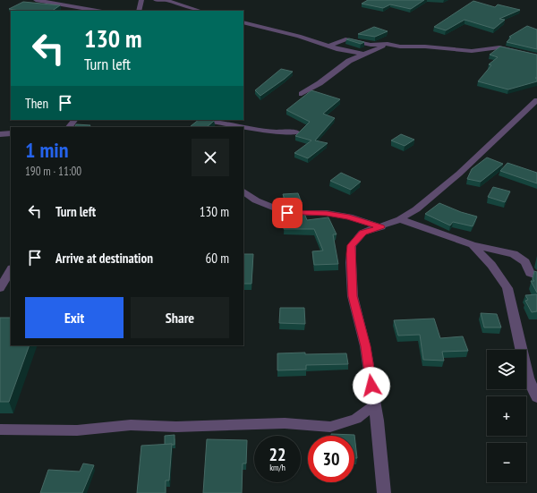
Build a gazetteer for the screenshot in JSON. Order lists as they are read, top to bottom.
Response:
{
  "page": {
    "turn": ["130 m", "Turn left"],
    "then": "Then",
    "heading": ["1 min", "190 m · 11:00"],
    "list": [
      {
        "name": "Turn left",
        "value": "130 m"
      },
      {
        "name": "Arrive at destination",
        "value": "60 m"
      }
    ],
    "buttons": ["Exit", "Share"],
    "map_buttons": ["+", "−"],
    "speed": "22 km/h",
    "limit": "30"
  }
}
